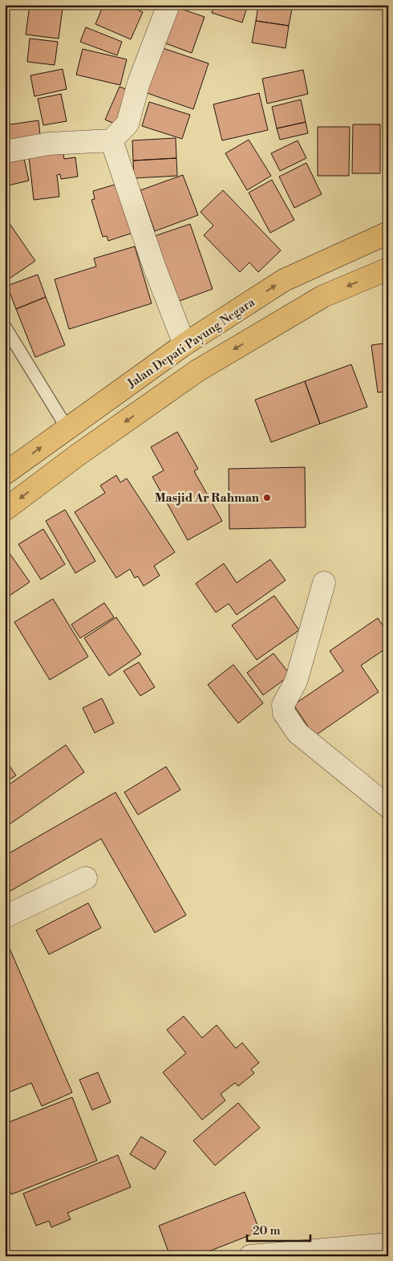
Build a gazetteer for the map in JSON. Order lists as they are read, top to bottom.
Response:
{
  "streets": {
    "highway": ["Jalan Depati Payung Negara"]
  },
  "places": ["Masjid Ar Rahman"],
  "scale_bar": "20 m"
}
